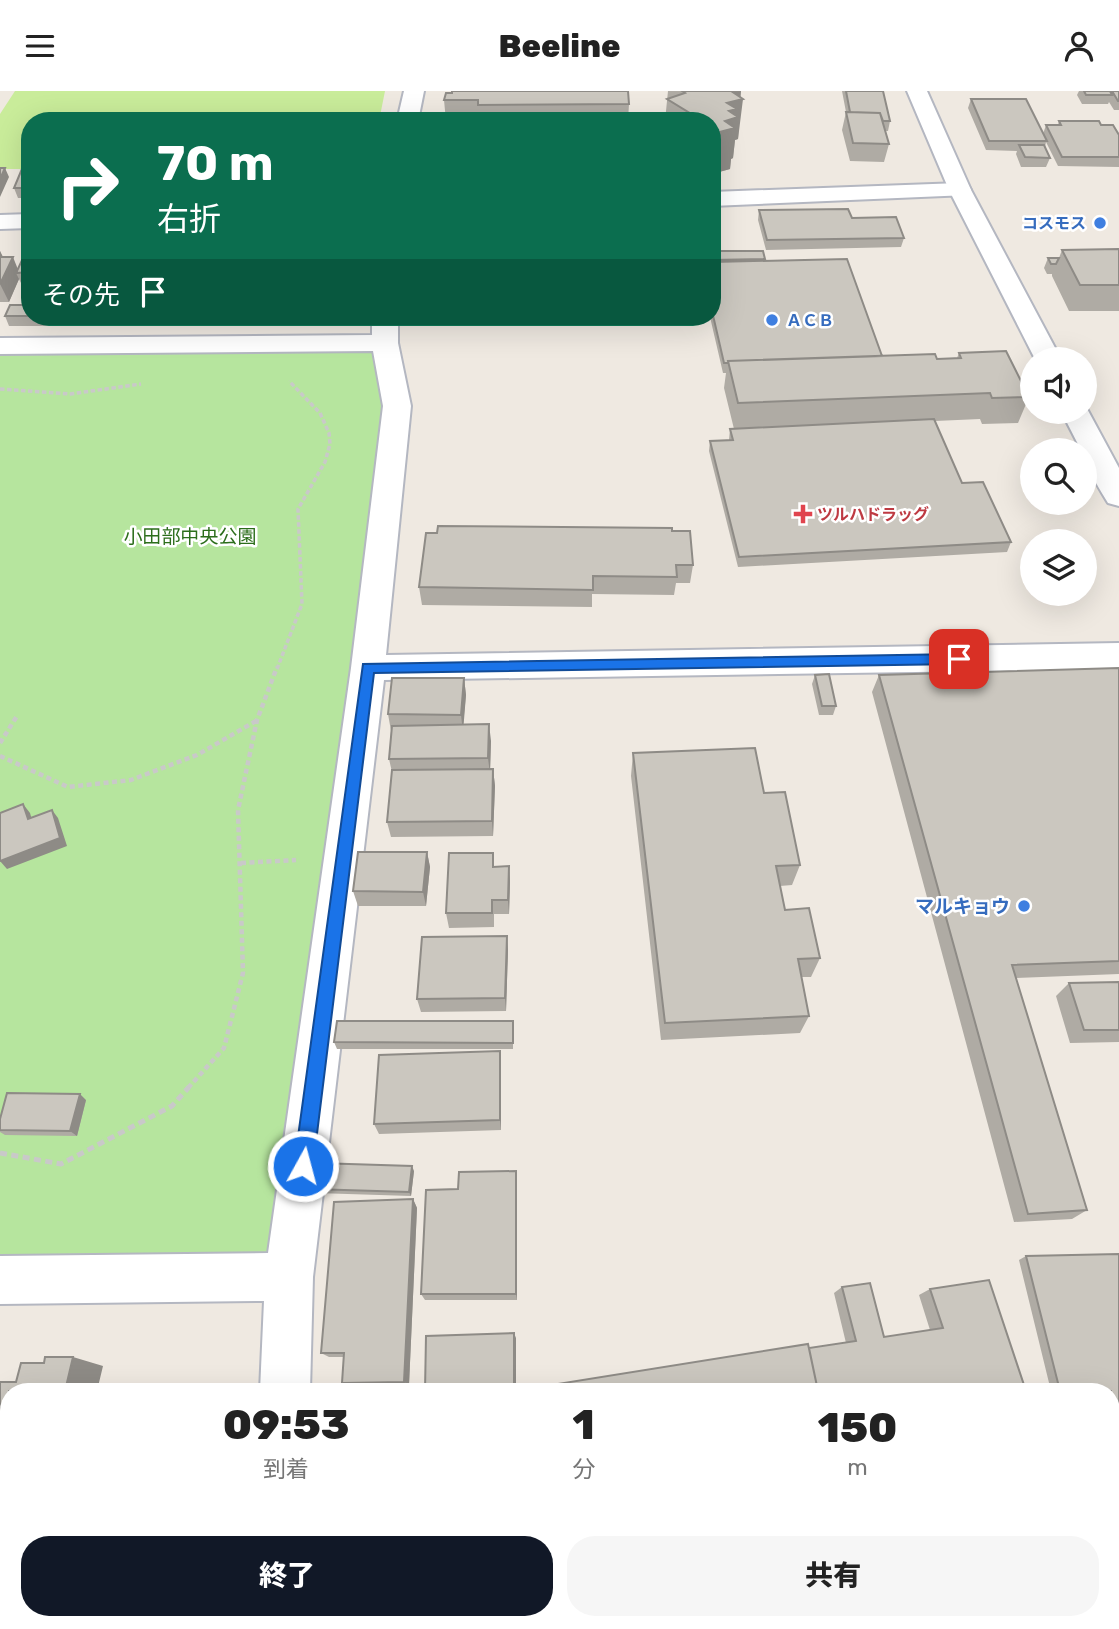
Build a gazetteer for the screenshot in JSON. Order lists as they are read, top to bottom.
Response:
{
  "parks": ["小田部中央公園"],
  "places": {
    "other": ["コスモス", "ＡＣＢ", "マルキョウ"],
    "health": ["ツルハドラッグ"]
  },
  "page": {
    "header": "Beeline",
    "turn": ["70 m", "右折"],
    "then": "その先",
    "eta": [
      "09:53",
      "到着",
      "1",
      "分",
      "150",
      "m"
    ],
    "buttons": ["終了", "共有"]
  }
}
